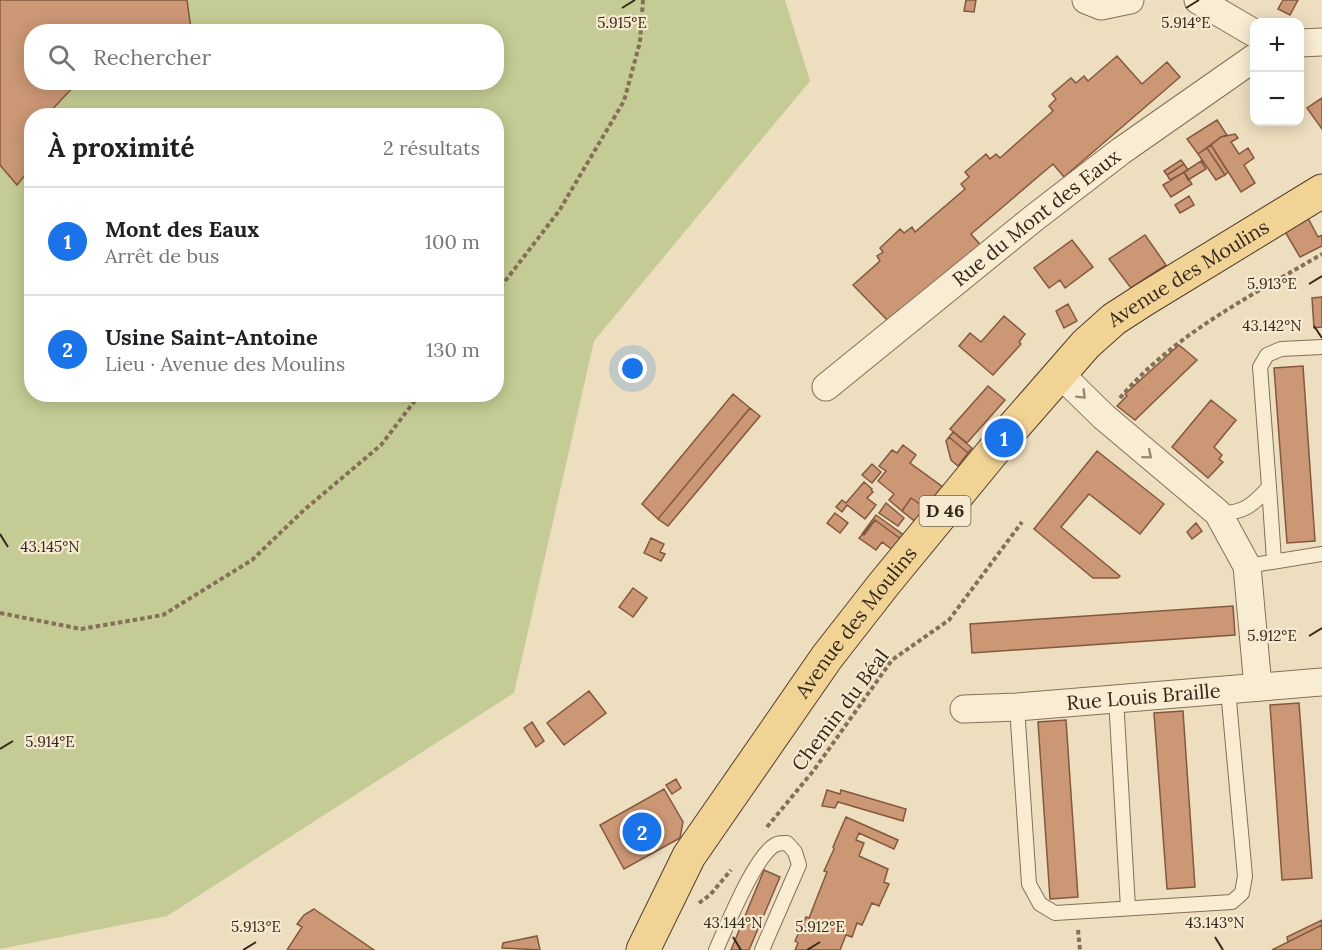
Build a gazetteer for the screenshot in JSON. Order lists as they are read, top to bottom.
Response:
{
  "streets": {
    "main road": ["Avenue des Moulins", "D 46"],
    "street": ["Rue du Mont des Eaux", "Rue Louis Braille"],
    "path": ["Chemin du Béal"]
  },
  "page": {
    "map_buttons": ["+", "−"],
    "search": "Rechercher",
    "heading": ["À proximité", "2 résultats"],
    "list": [
      {
        "mark": "1",
        "name": "Mont des Eaux",
        "note": "Arrêt de bus",
        "value": "100 m"
      },
      {
        "mark": "2",
        "name": "Usine Saint-Antoine",
        "note": "Lieu · Avenue des Moulins",
        "value": "130 m"
      }
    ],
    "pins": ["1", "2"]
  },
  "coordinates": [
    "5.915°E",
    "5.914°E",
    "5.913°E",
    "43.142°N",
    "43.145°N",
    "5.912°E",
    "43.144°N",
    "43.143°N"
  ]
}
